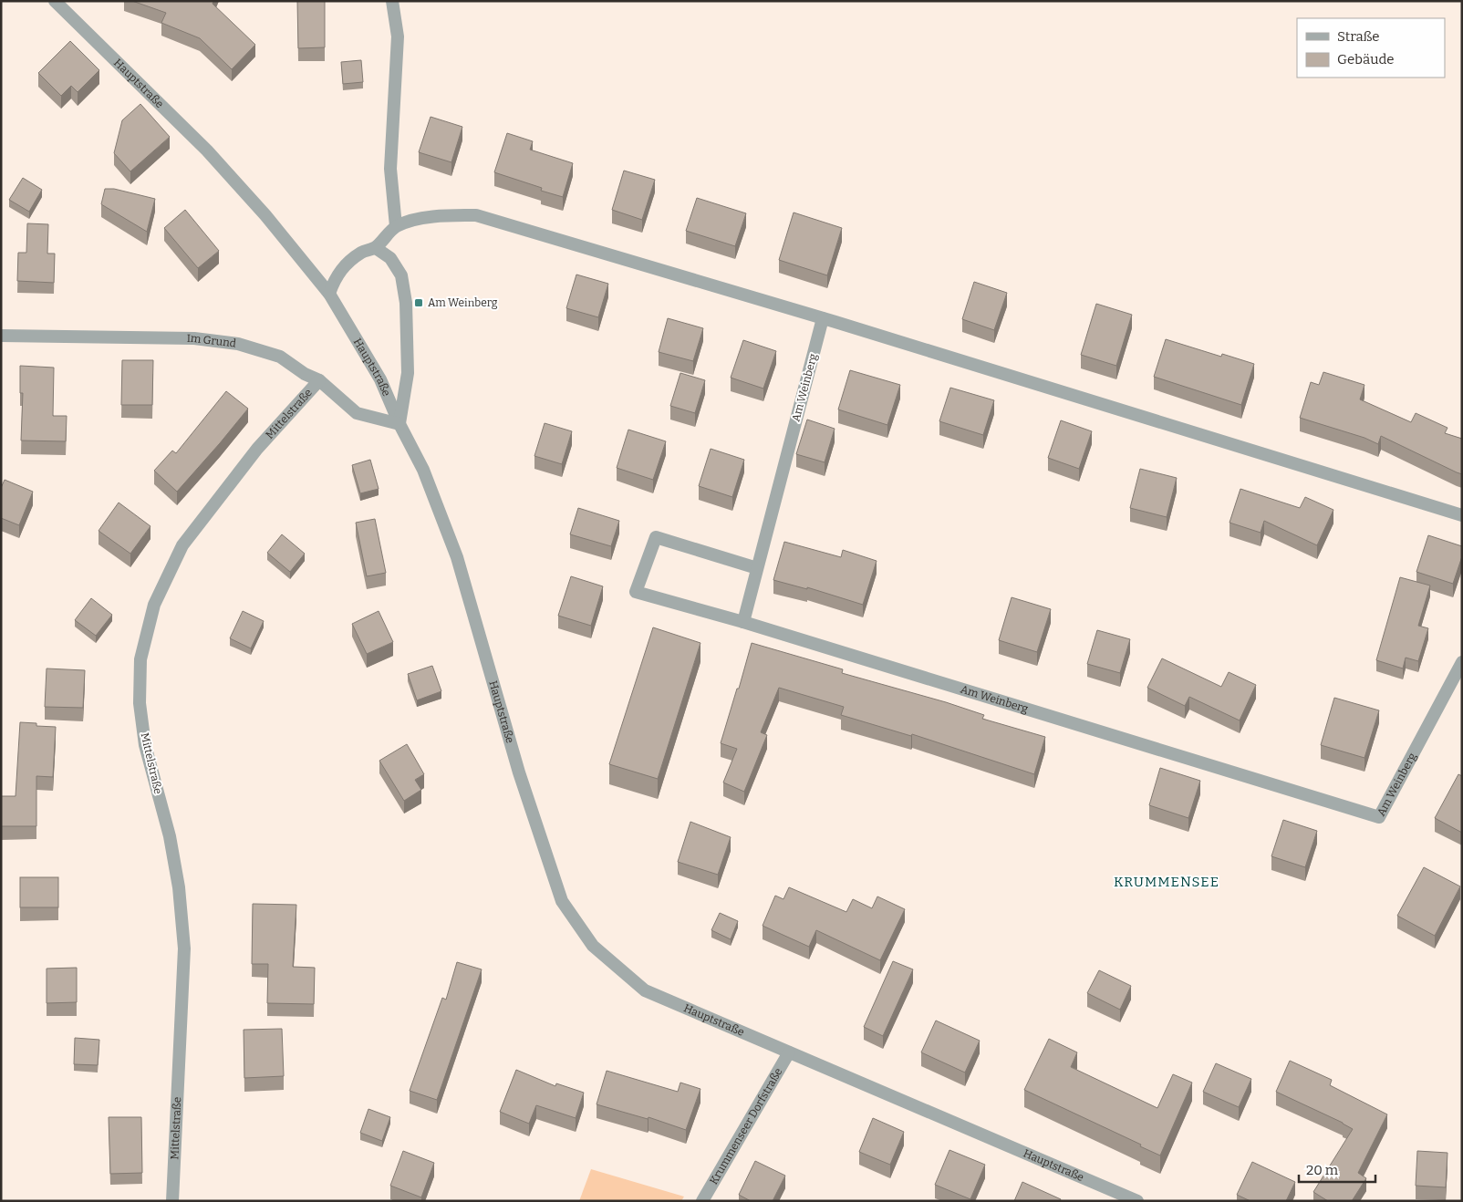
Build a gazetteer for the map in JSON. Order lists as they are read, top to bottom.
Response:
{
  "streets": {
    "street": [
      "Hauptstraße",
      "Im Grund",
      "Am Weinberg",
      "Mittelstraße",
      "Krummenseer Dorfstraße"
    ]
  },
  "crossings": [
    ["Hauptstraße", "Im Grund"],
    ["Hauptstraße", "Krummenseer Dorfstraße"],
    ["Im Grund", "Mittelstraße"]
  ],
  "districts": ["KRUMMENSEE"],
  "places": {
    "transit": ["Am Weinberg"]
  },
  "legend": ["Straße", "Gebäude"],
  "scale_bar": "20 m"
}
